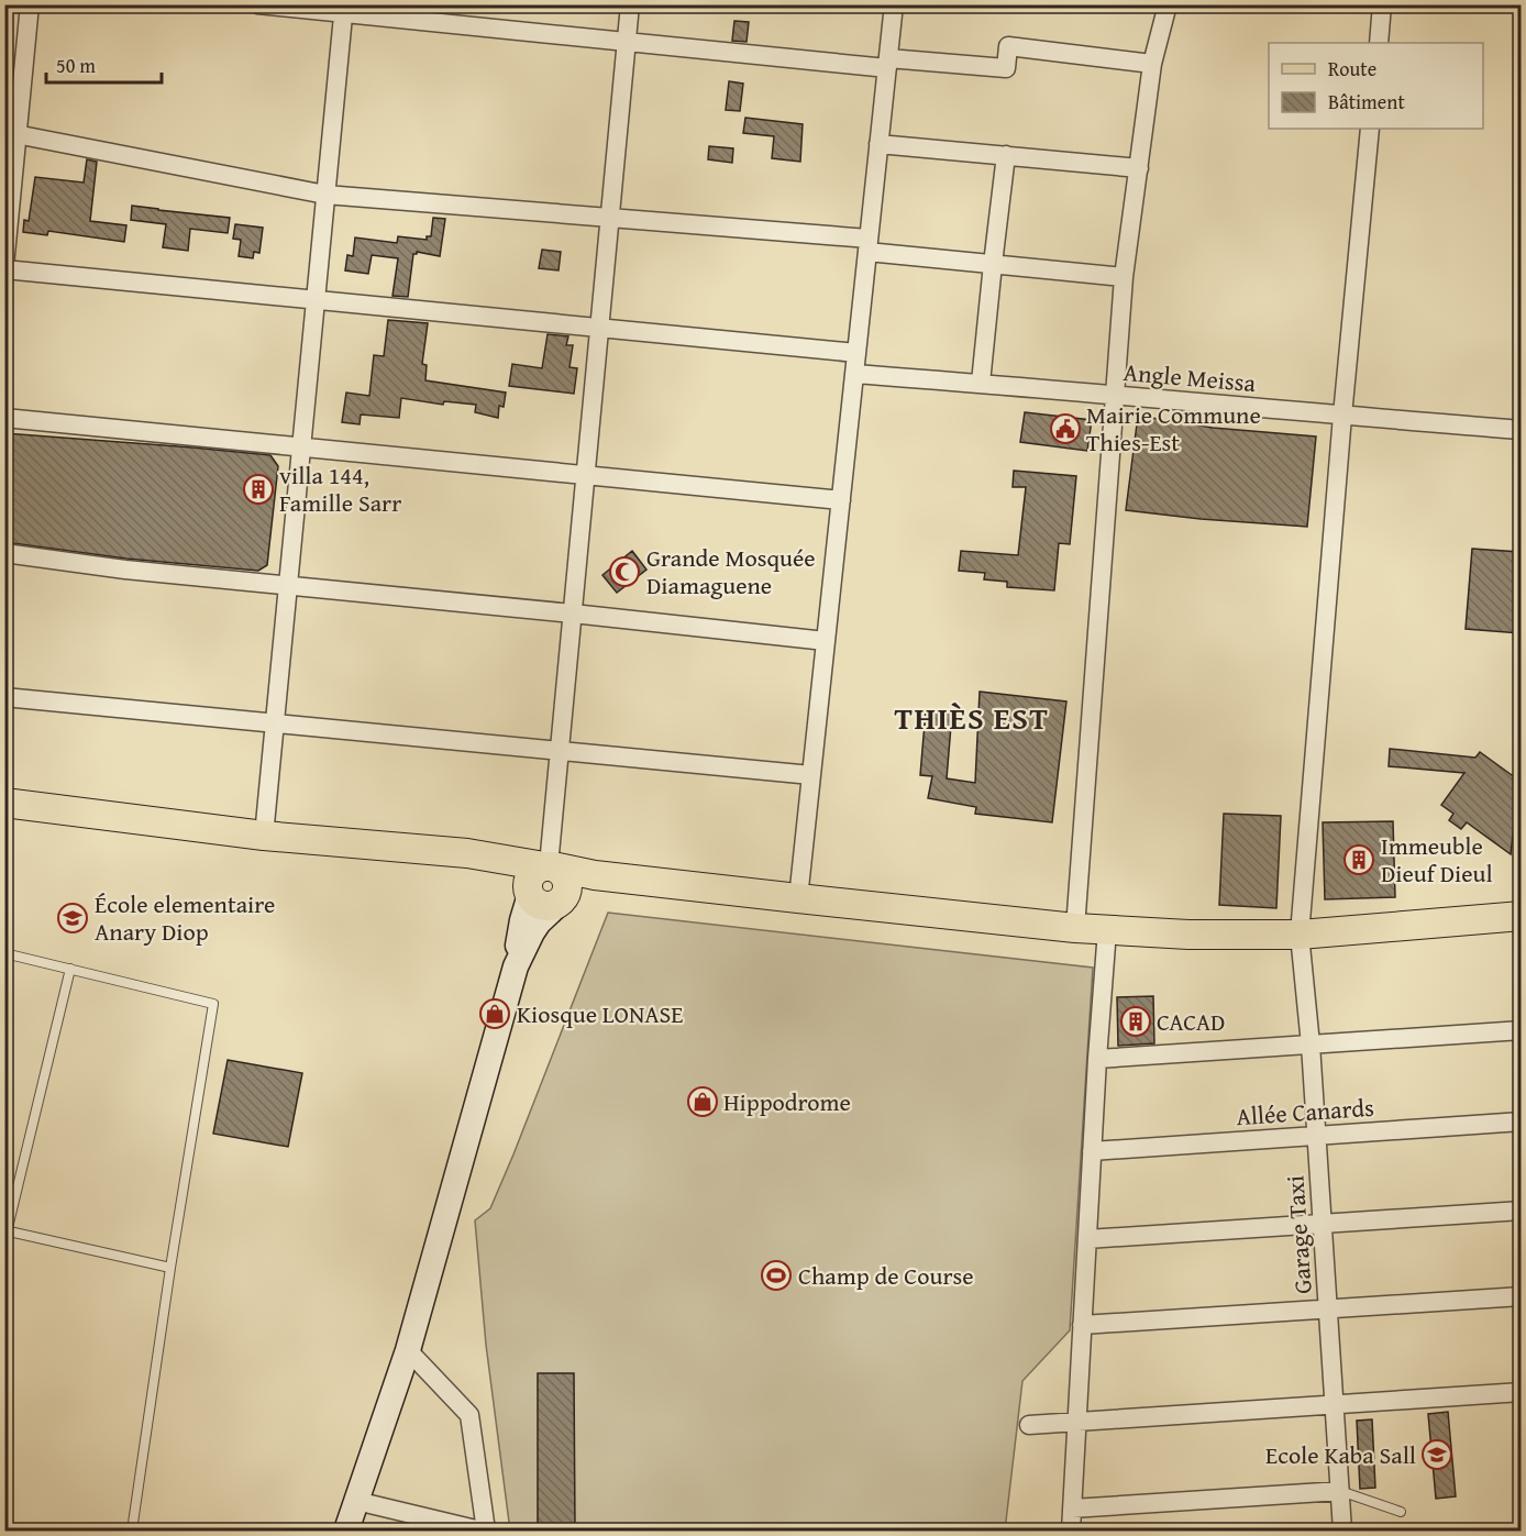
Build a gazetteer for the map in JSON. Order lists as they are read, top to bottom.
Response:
{
  "streets": {
    "street": ["Angle Meissa", "Allée Canards", "Garage Taxi"]
  },
  "crossings": [
    ["Angle Meissa", "Garage Taxi"],
    ["Allée Canards", "Garage Taxi"]
  ],
  "districts": ["THIÈS EST"],
  "places": {
    "public building": ["Mairie Commune Thies-Est"],
    "building": ["villa 144, Famille Sarr", "Immeuble Dieuf Dieul", "CACAD"],
    "mosque": ["Grande Mosquée Diamaguene"],
    "school or university": ["École elementaire Anary Diop", "Ecole Kaba Sall"],
    "shop": ["Kiosque LONASE", "Hippodrome"],
    "sports": ["Champ de Course"]
  },
  "legend": ["Route", "Bâtiment"],
  "scale_bar": "50 m"
}
